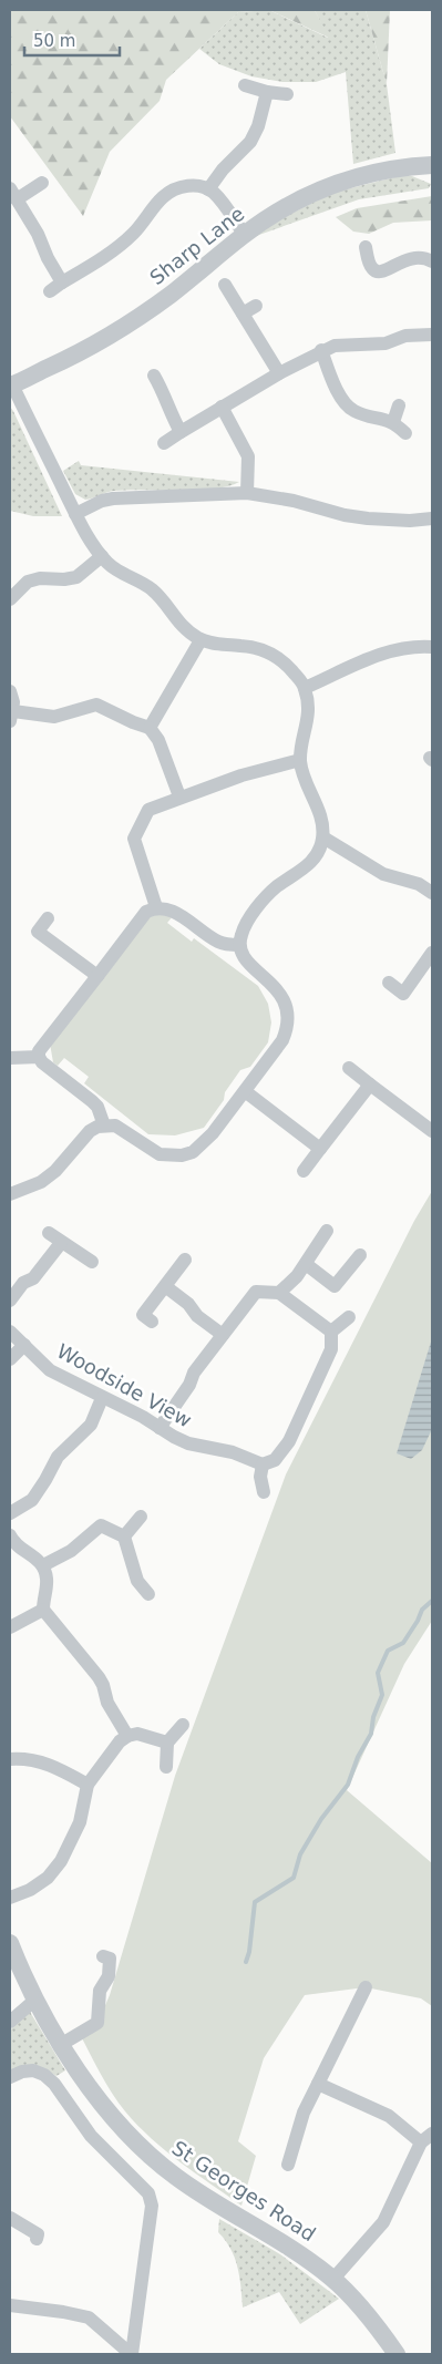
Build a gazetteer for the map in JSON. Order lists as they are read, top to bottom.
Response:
{
  "streets": {
    "street": ["Sharp Lane", "Woodside View", "St Georges Road"]
  },
  "scale_bar": "50 m"
}
